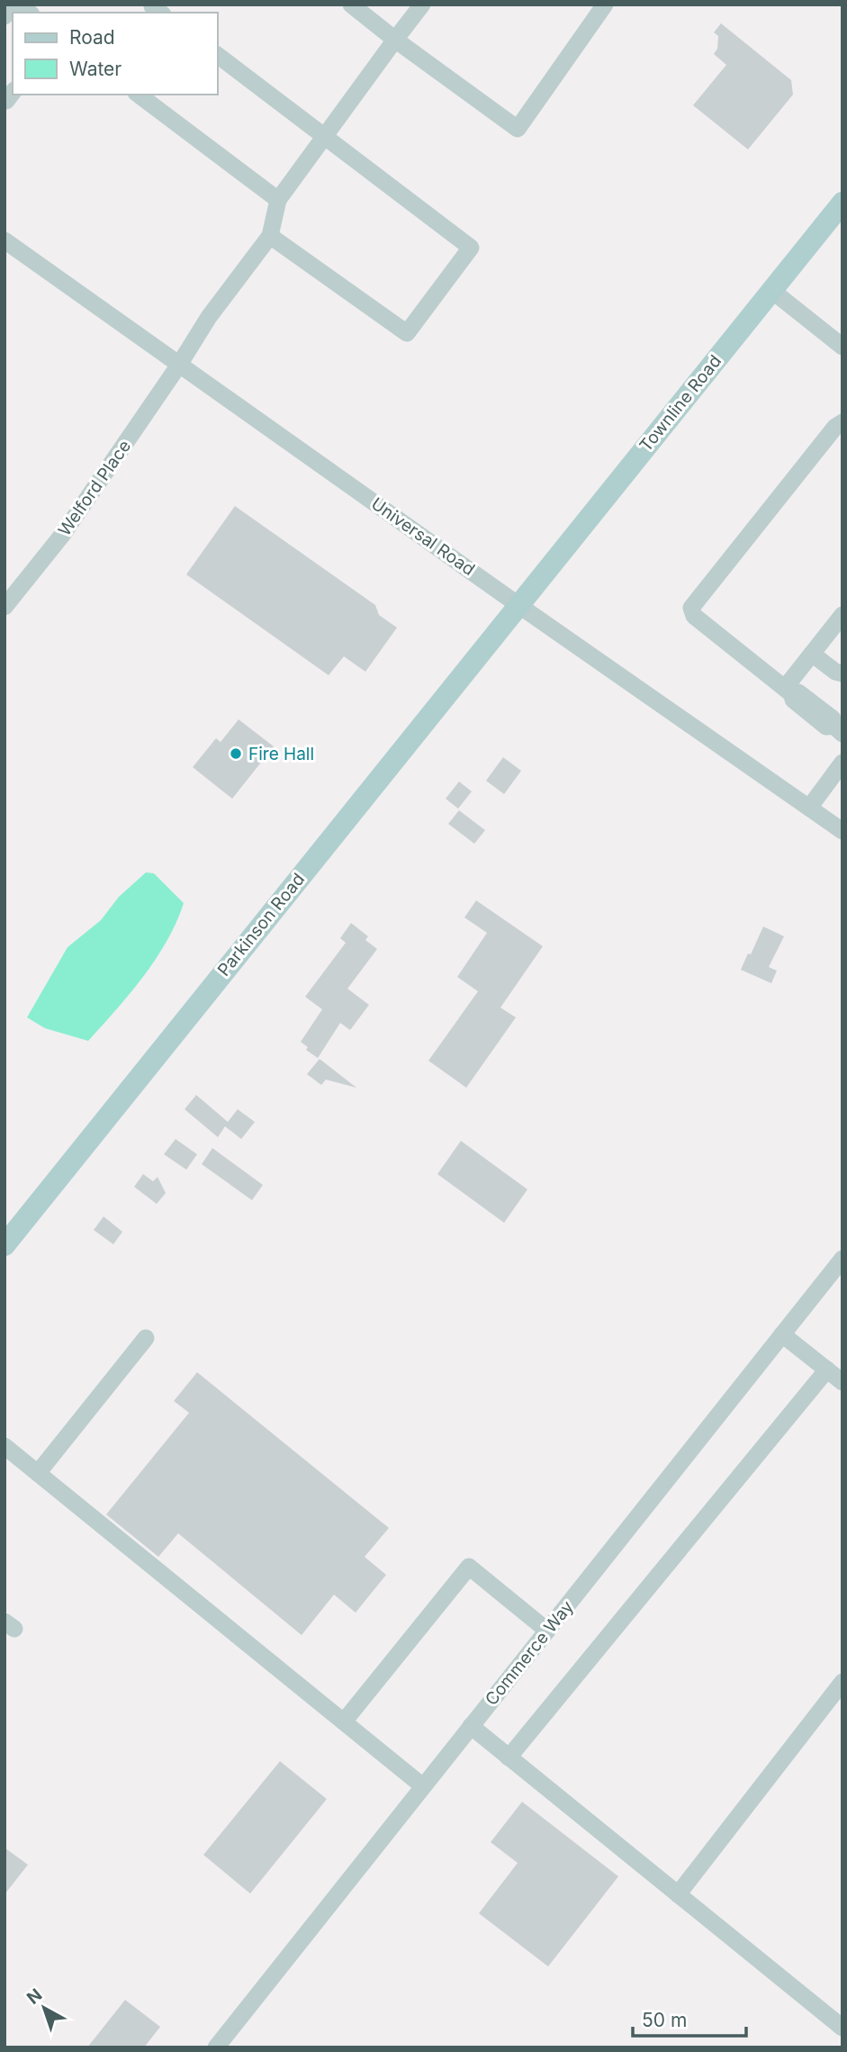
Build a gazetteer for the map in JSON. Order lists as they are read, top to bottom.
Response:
{
  "streets": {
    "main road": ["Townline Road", "Parkinson Road"],
    "street": ["Welford Place", "Universal Road", "Commerce Way"]
  },
  "crossings": [
    ["Townline Road", "Universal Road"],
    ["Townline Road", "Parkinson Road"],
    ["Welford Place", "Universal Road"],
    ["Universal Road", "Parkinson Road"]
  ],
  "places": ["Fire Hall"],
  "legend": ["Road", "Water"],
  "scale_bar": "50 m",
  "north": "top left"
}
